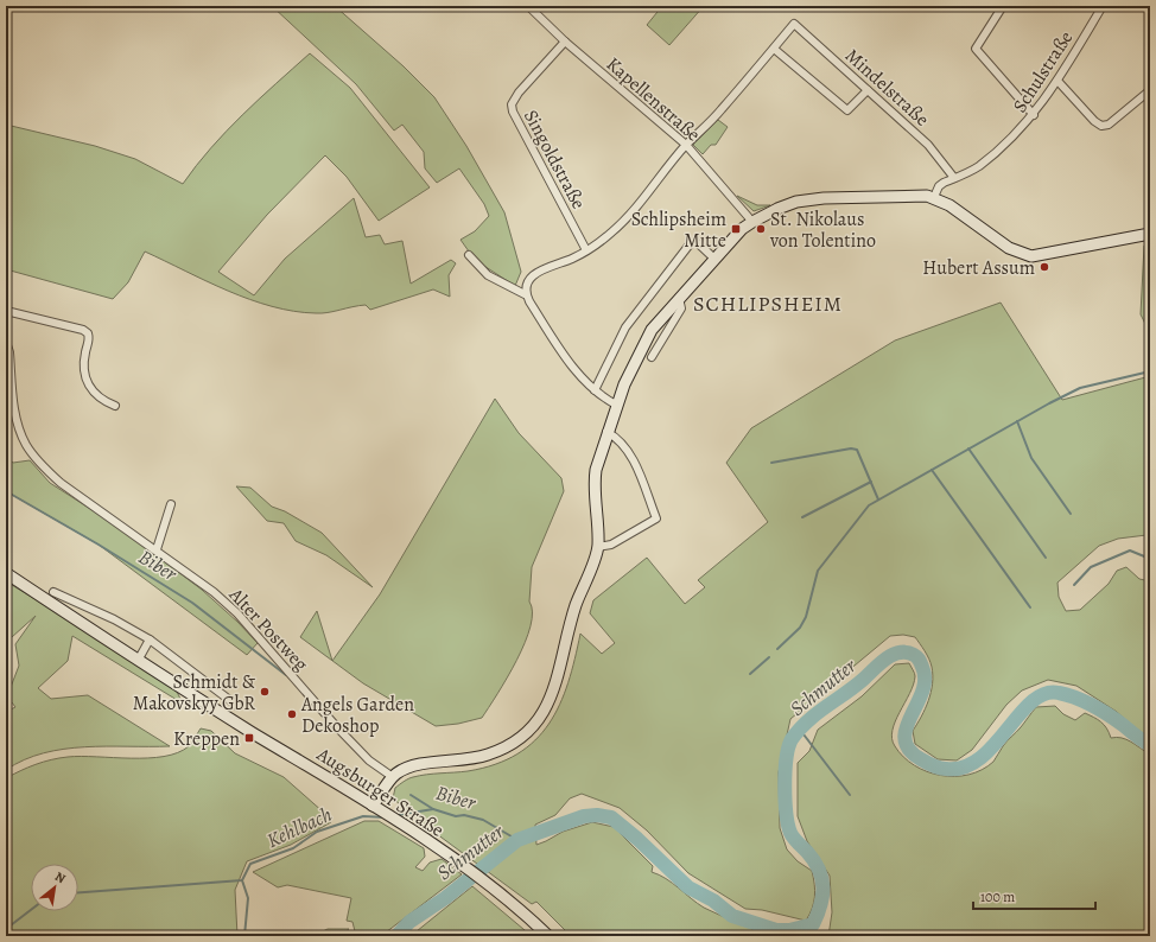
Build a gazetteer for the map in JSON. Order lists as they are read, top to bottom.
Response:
{
  "streets": {
    "street": [
      "Schulstraße",
      "Mindelstraße",
      "Kapellenstraße",
      "Singoldstraße",
      "Alter Postweg",
      "Augsburger Straße"
    ]
  },
  "crossings": [
    ["Schulstraße", "Mindelstraße"],
    ["Kapellenstraße", "Singoldstraße"]
  ],
  "districts": ["SCHLIPSHEIM"],
  "water": ["Biber", "Schmutter", "Kehlbach"],
  "places": {
    "transit": ["Schlipsheim Mitte", "Kreppen"],
    "other": [
      "St. Nikolaus von Tolentino",
      "Hubert Assum",
      "Schmidt & Makovskyy GbR",
      "Angels Garden Dekoshop"
    ]
  },
  "scale_bar": "100 m",
  "north": "top right"
}
